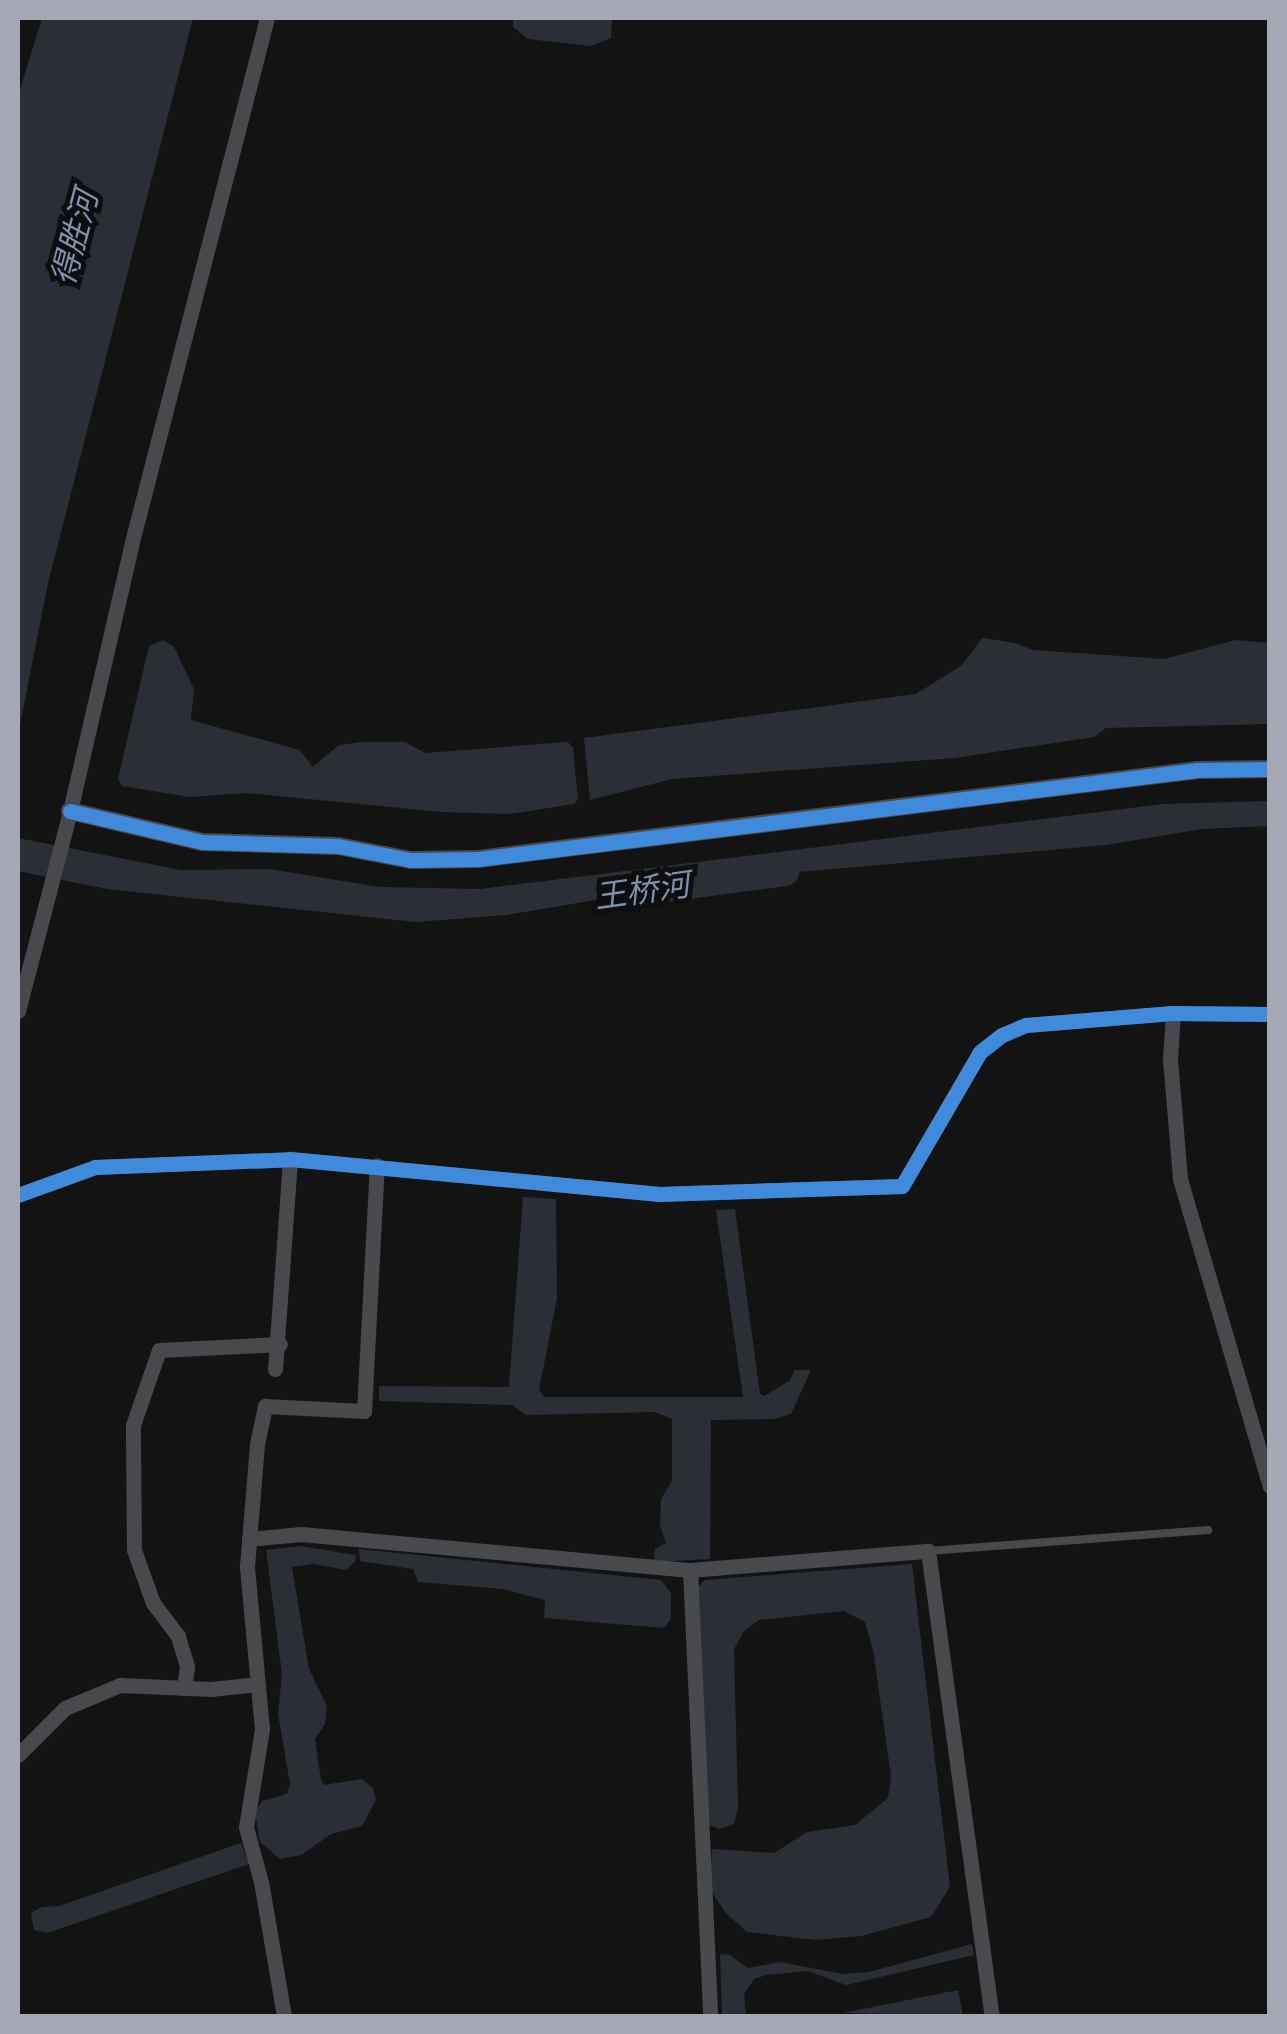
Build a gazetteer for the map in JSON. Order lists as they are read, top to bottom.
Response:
{
  "water": ["得胜河", "王桥河"]
}
